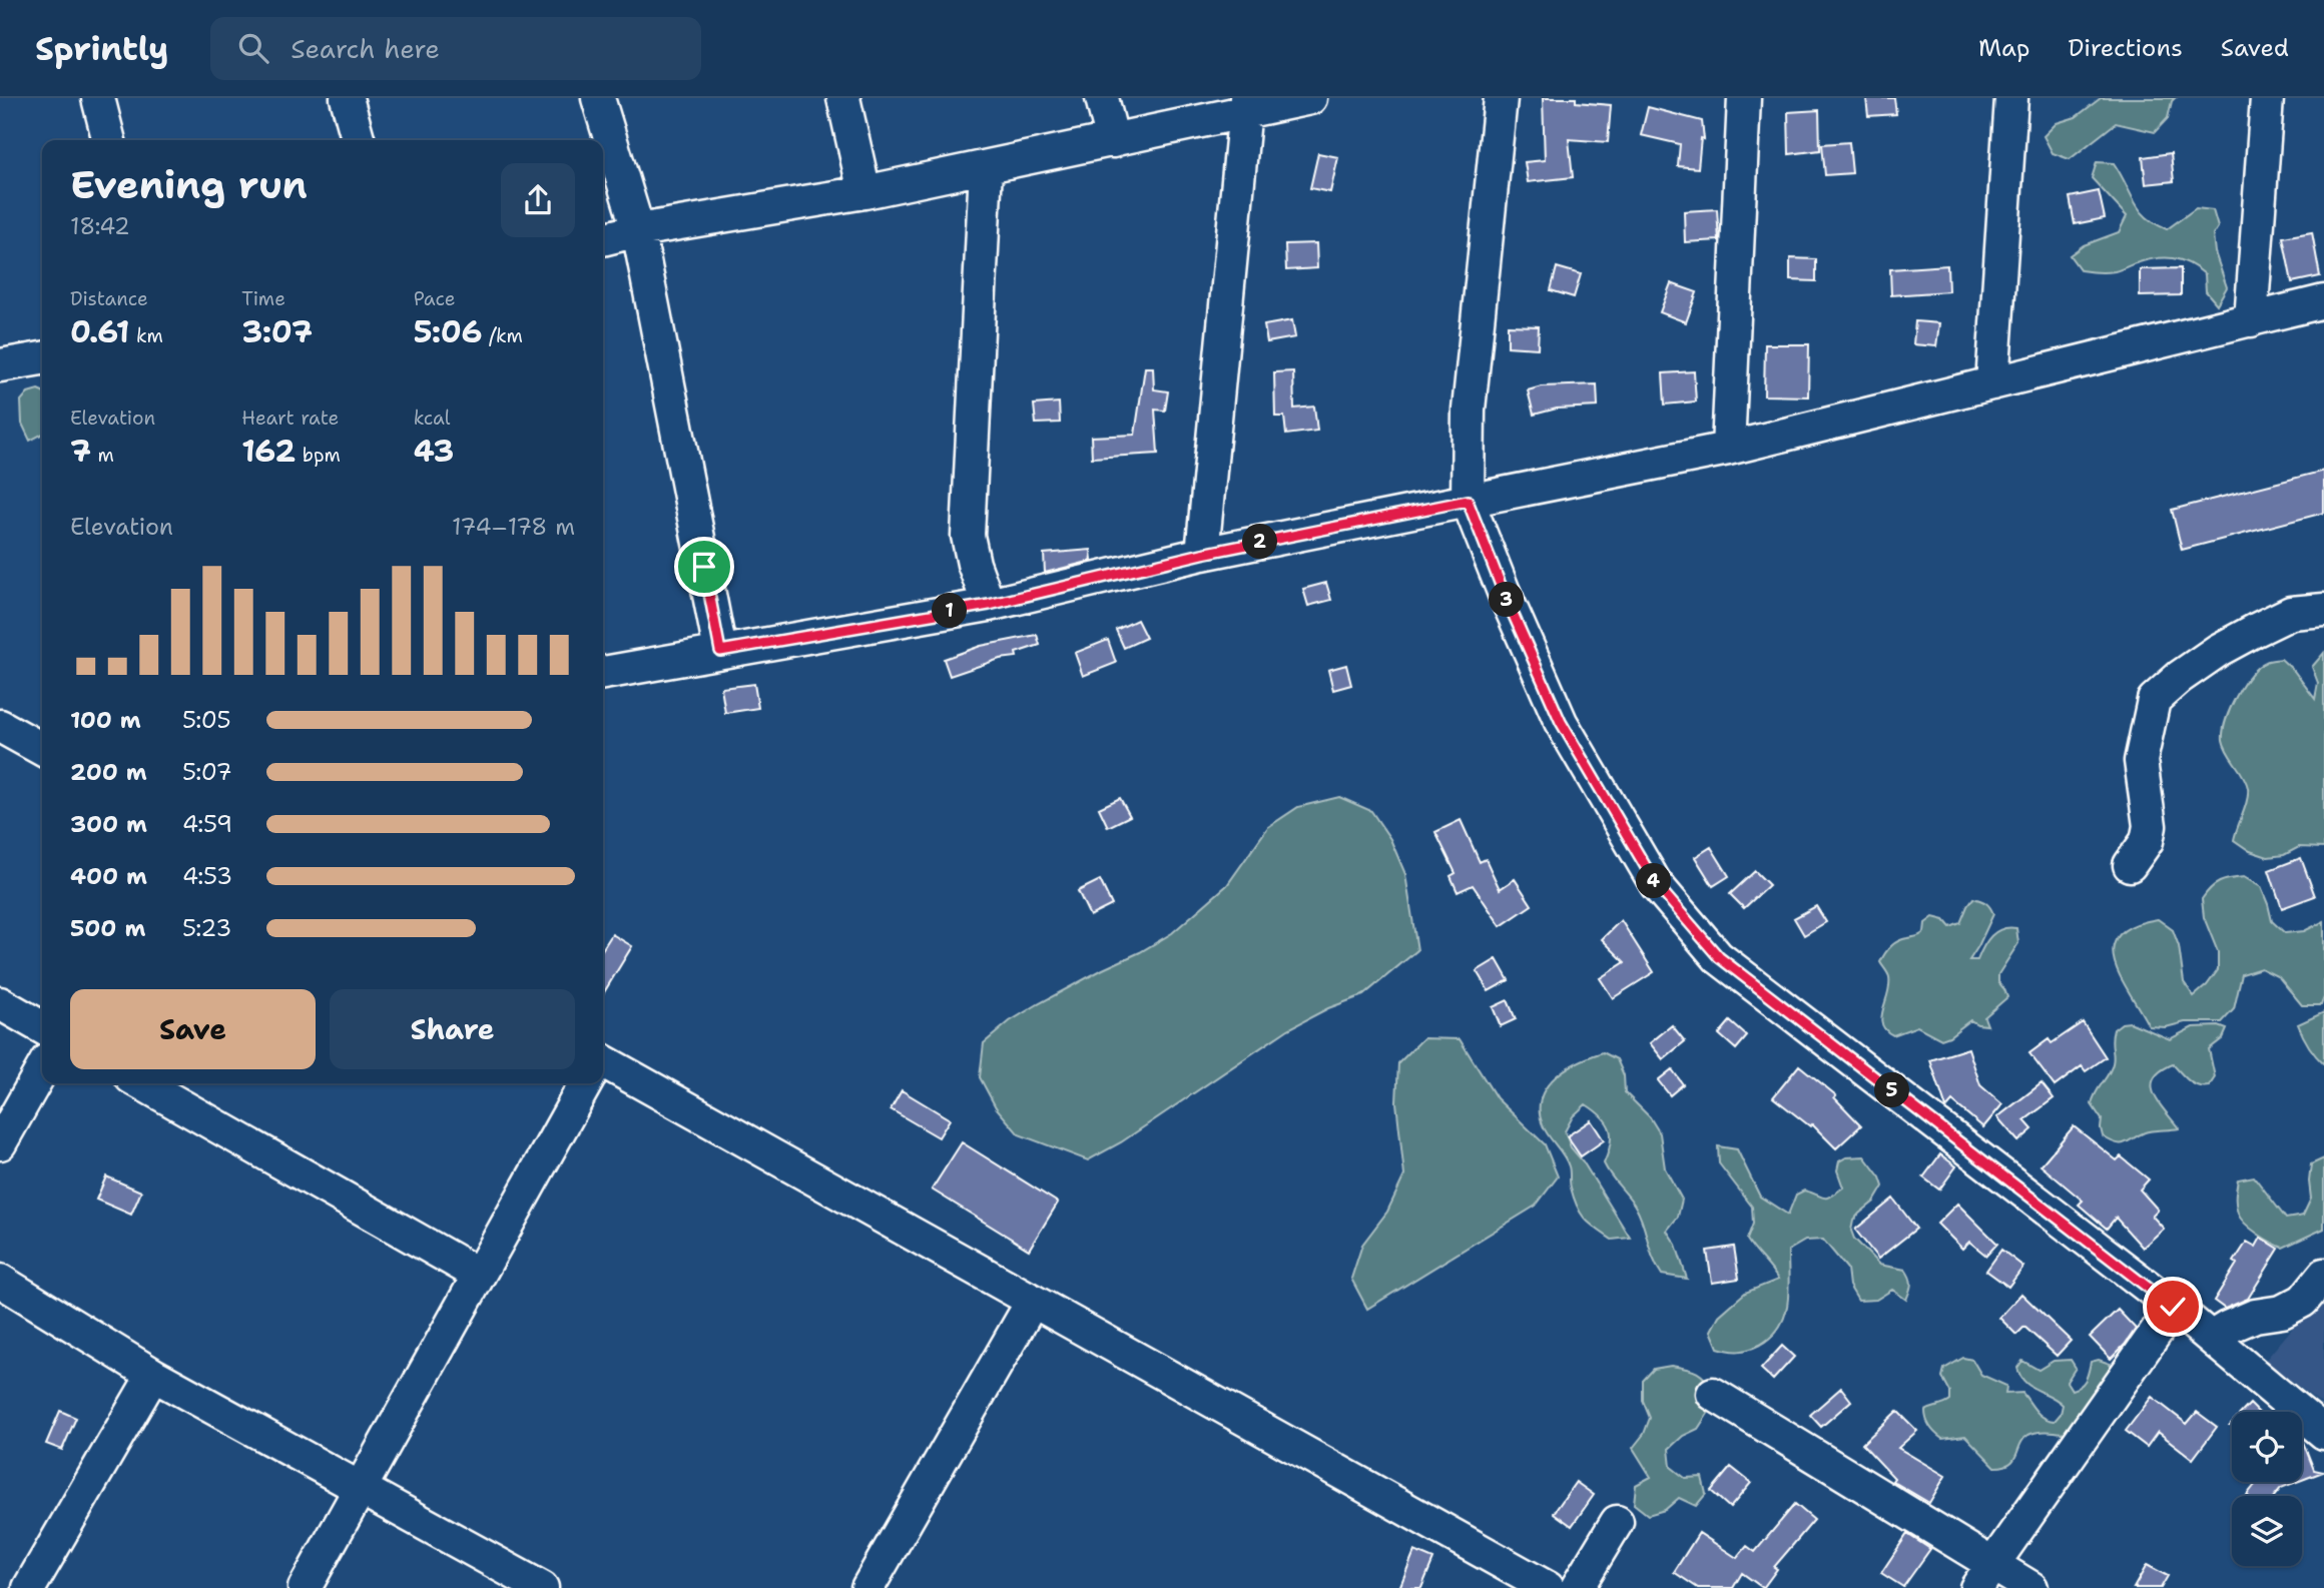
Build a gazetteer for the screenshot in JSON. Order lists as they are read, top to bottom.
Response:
{
  "page": {
    "header": "Sprintly",
    "search": "Search here",
    "nav": ["Map", "Directions", "Saved"],
    "heading": ["Evening run", "18:42"],
    "stats": [
      ["Distance", "0.61 km"],
      ["Time", "3:07"],
      ["Pace", "5:06 /km"],
      ["Elevation", "7 m"],
      ["Heart rate", "162 bpm"],
      ["kcal", "43"]
    ],
    "chart": ["Elevation", "174–178 m"],
    "pins": [
      "2",
      "3",
      "1",
      "4",
      "5"
    ],
    "list": [
      {
        "name": "100 m",
        "note": "5:05"
      },
      {
        "name": "200 m",
        "note": "5:07"
      },
      {
        "name": "300 m",
        "note": "4:59"
      },
      {
        "name": "400 m",
        "note": "4:53"
      },
      {
        "name": "500 m",
        "note": "5:23"
      }
    ],
    "buttons": ["Save", "Share"]
  }
}
